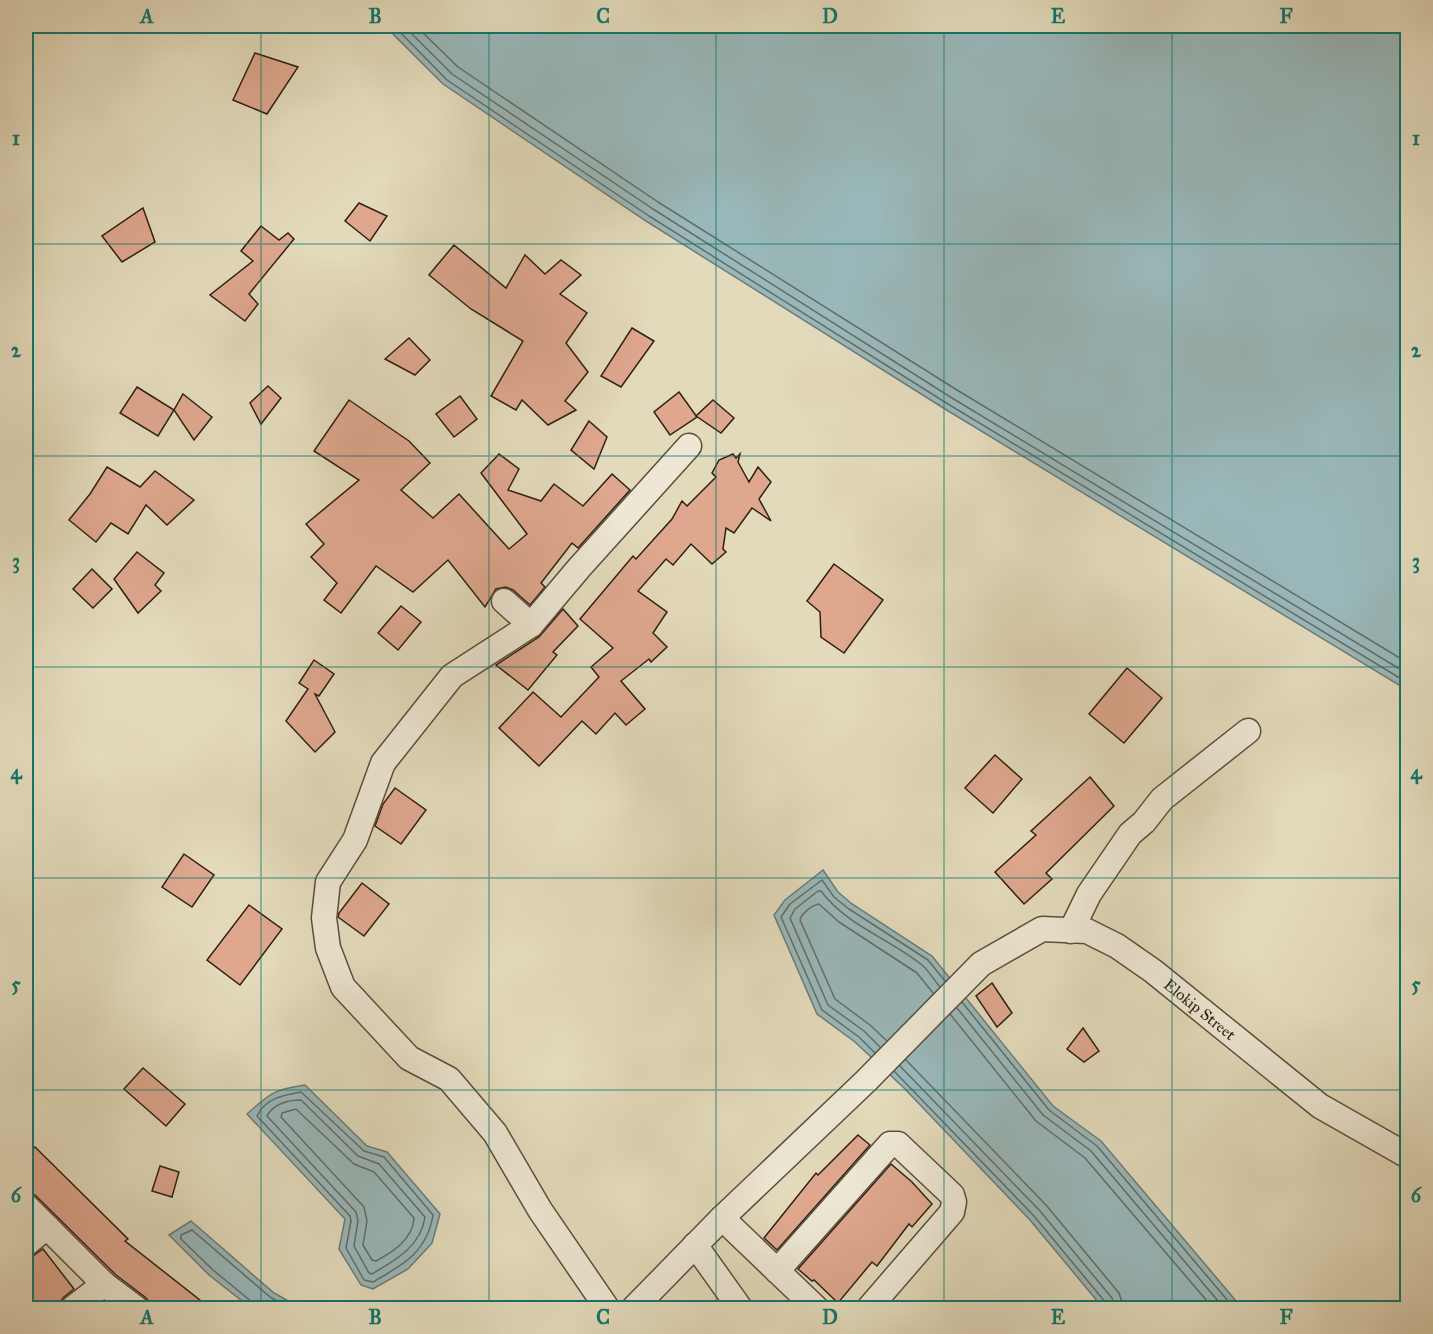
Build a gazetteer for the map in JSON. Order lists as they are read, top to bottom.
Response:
{
  "streets": {
    "street": ["Elokip Street"]
  },
  "grid": {
    "columns": [
      "A",
      "B",
      "C",
      "D",
      "E",
      "F"
    ],
    "rows": [
      "1",
      "2",
      "3",
      "4",
      "5",
      "6"
    ]
  }
}
